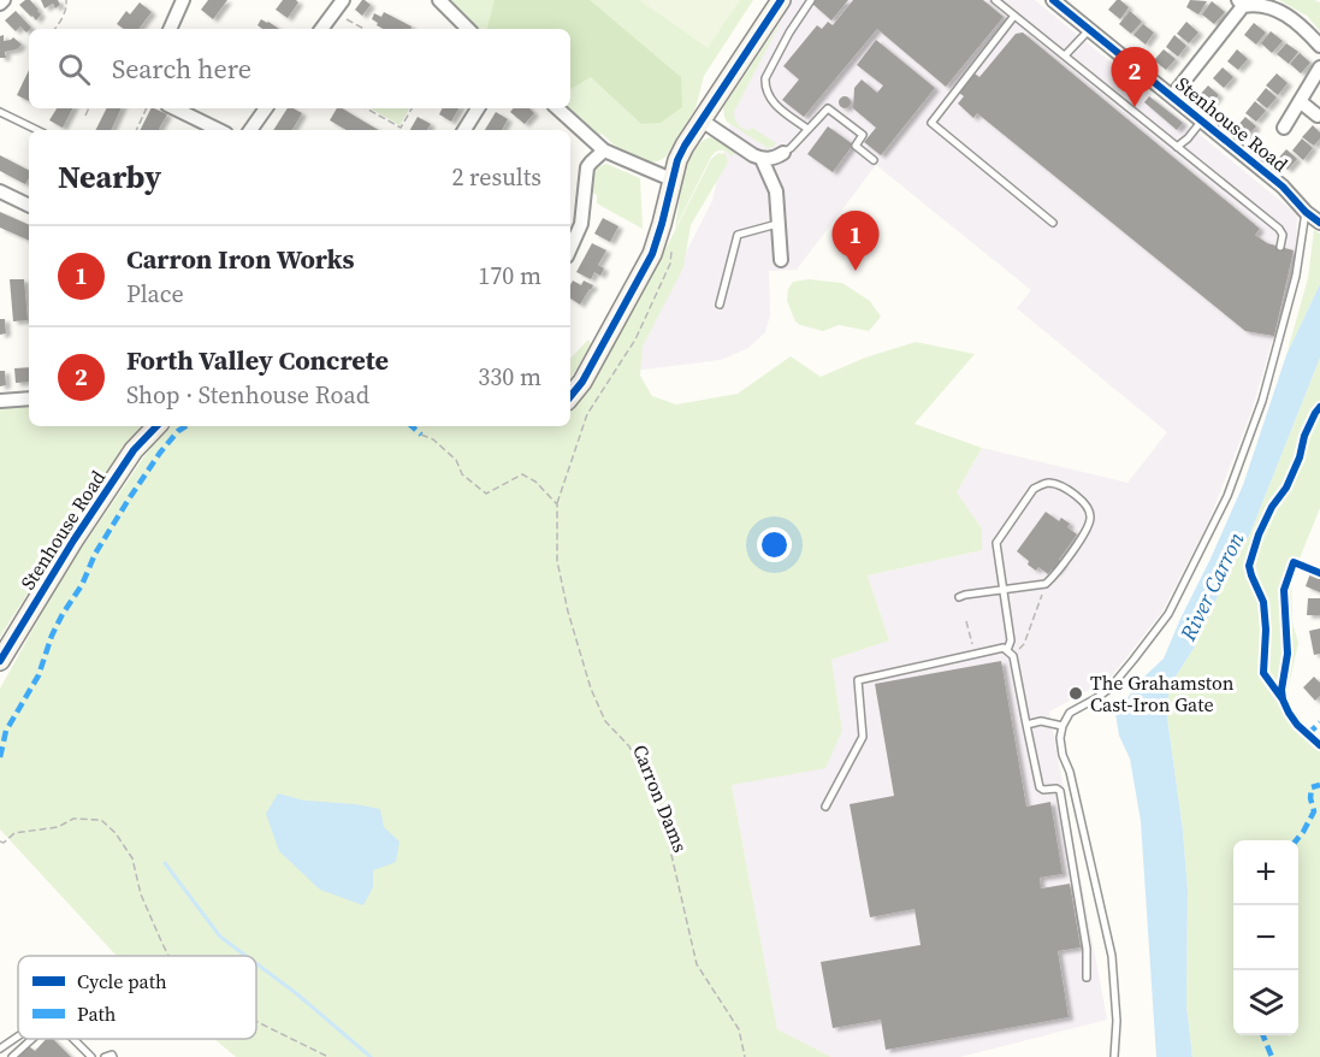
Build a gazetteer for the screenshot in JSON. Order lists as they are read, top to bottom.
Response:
{
  "streets": {
    "street": ["Stenhouse Road"],
    "path": ["Carron Dams"]
  },
  "water": ["River Carron"],
  "places": ["The Grahamston Cast-Iron Gate"],
  "legend": ["Cycle path", "Path"],
  "page": {
    "search": "Search here",
    "pins": ["2", "1"],
    "heading": ["Nearby", "2 results"],
    "list": [
      {
        "mark": "1",
        "name": "Carron Iron Works",
        "note": "Place",
        "value": "170 m"
      },
      {
        "mark": "2",
        "name": "Forth Valley Concrete",
        "note": "Shop · Stenhouse Road",
        "value": "330 m"
      }
    ],
    "map_buttons": ["+", "−"]
  }
}
